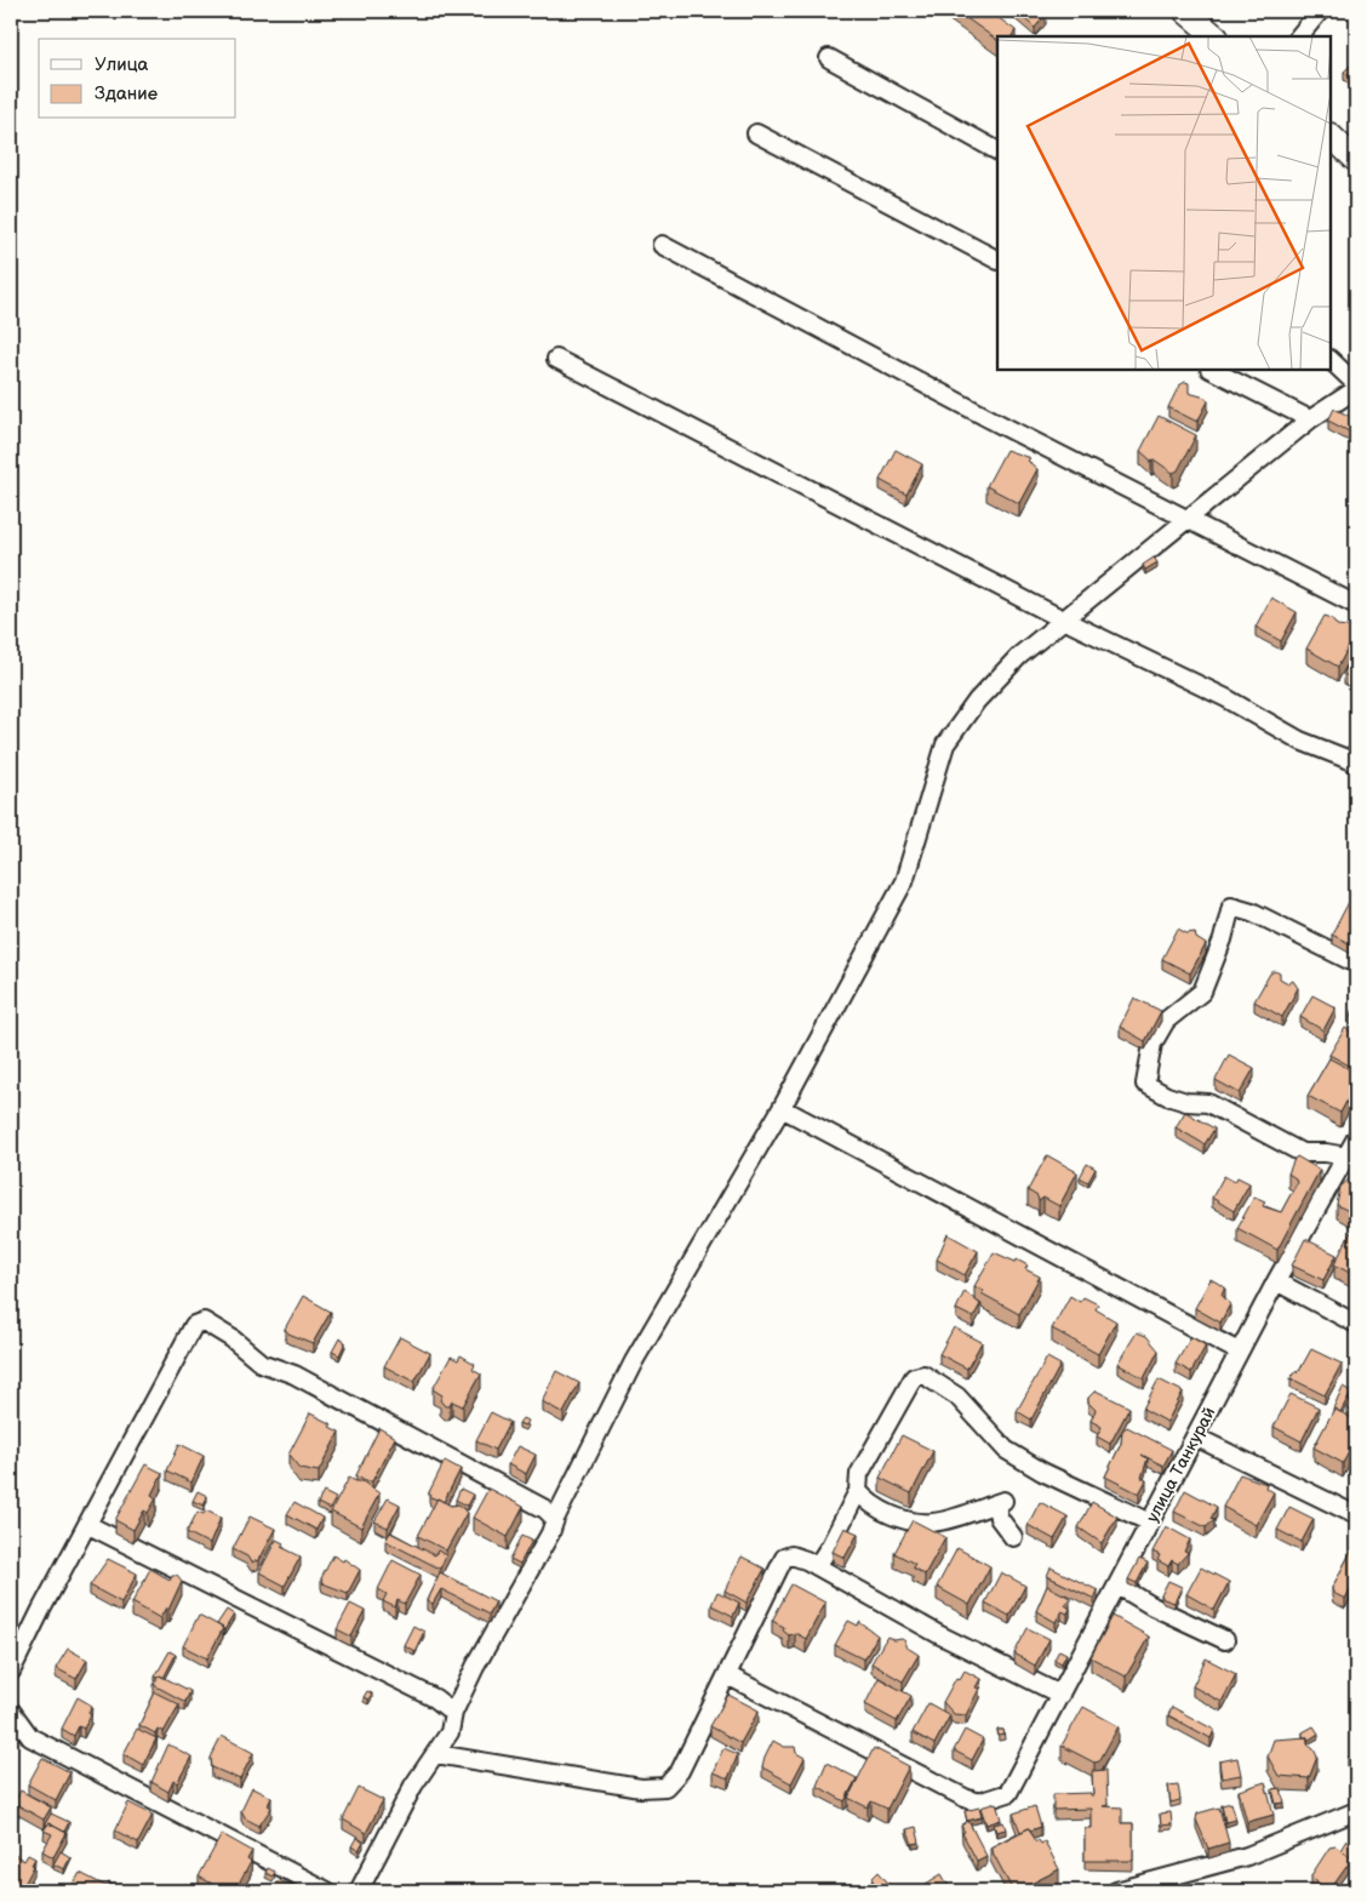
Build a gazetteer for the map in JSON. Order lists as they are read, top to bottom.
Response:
{
  "streets": {
    "street": ["улица Танкурай"]
  },
  "legend": ["Улица", "Здание"]
}
